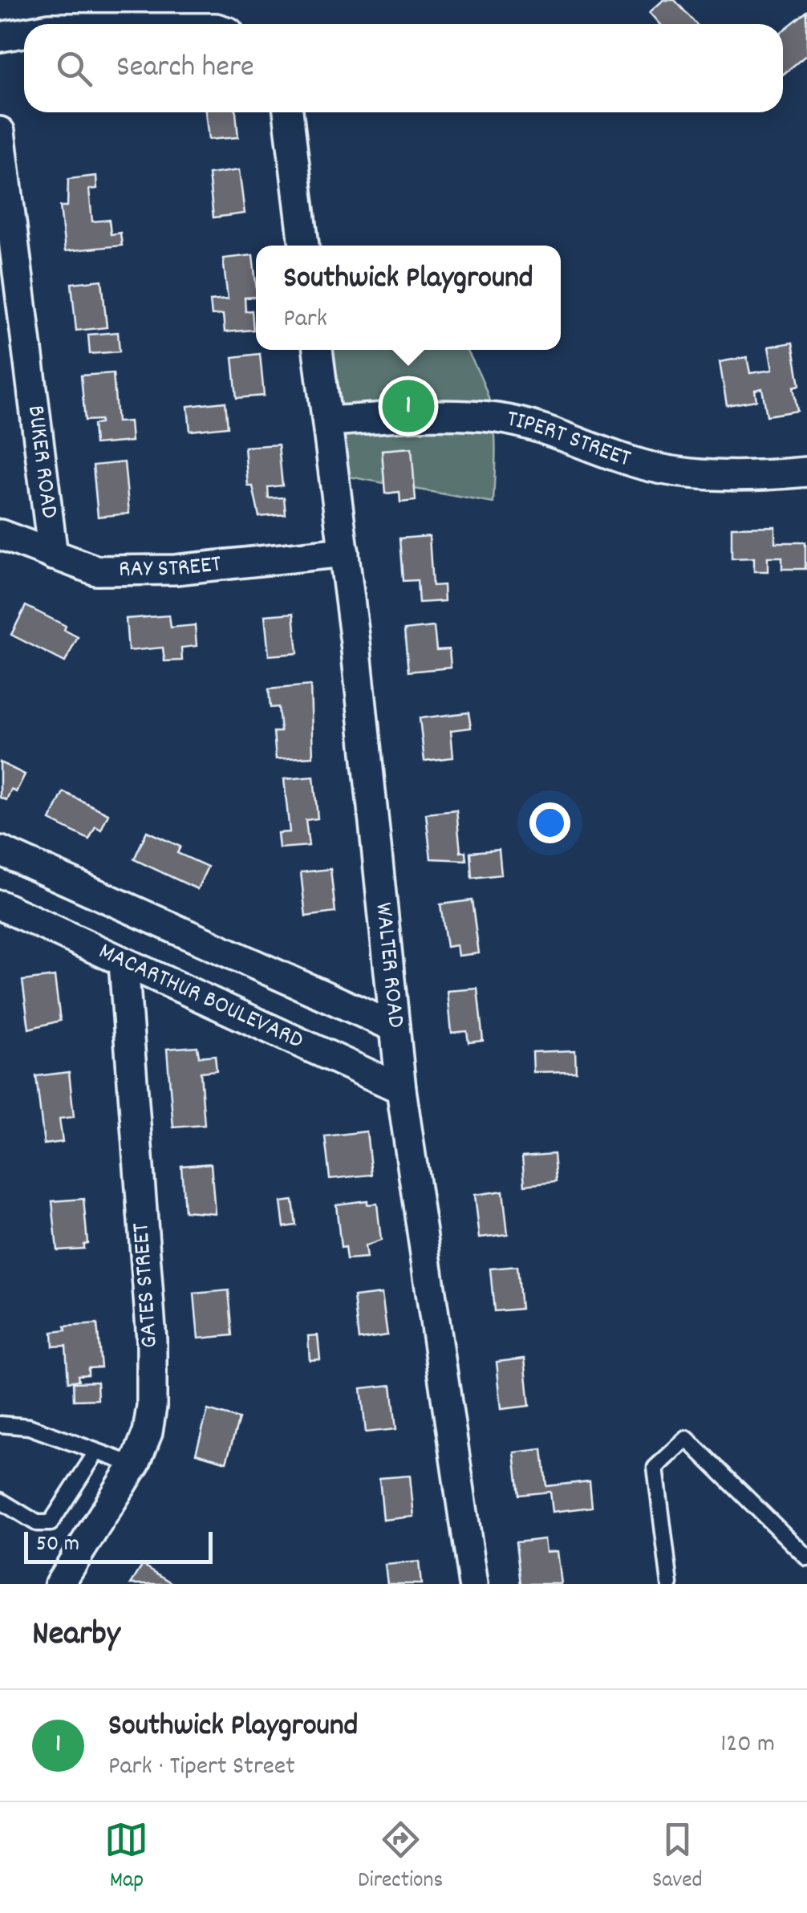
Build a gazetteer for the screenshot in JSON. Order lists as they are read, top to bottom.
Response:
{
  "streets": {
    "street": [
      "TIPERT STREET",
      "BUKER ROAD",
      "RAY STREET",
      "WALTER ROAD",
      "MACARTHUR BOULEVARD",
      "GATES STREET"
    ]
  },
  "crossings": [
    ["TIPERT STREET", "WALTER ROAD"],
    ["BUKER ROAD", "RAY STREET"],
    ["RAY STREET", "WALTER ROAD"],
    ["WALTER ROAD", "MACARTHUR BOULEVARD"],
    ["MACARTHUR BOULEVARD", "GATES STREET"]
  ],
  "scale_bar": "50 m",
  "page": {
    "search": "Search here",
    "popup": ["Southwick Playground", "Park"],
    "pins": "1",
    "scale": "50 m",
    "heading": "Nearby",
    "list": [
      {
        "mark": "1",
        "name": "Southwick Playground",
        "note": "Park · Tipert Street",
        "value": "120 m"
      }
    ],
    "nav": ["Map", "Directions", "Saved"]
  }
}
